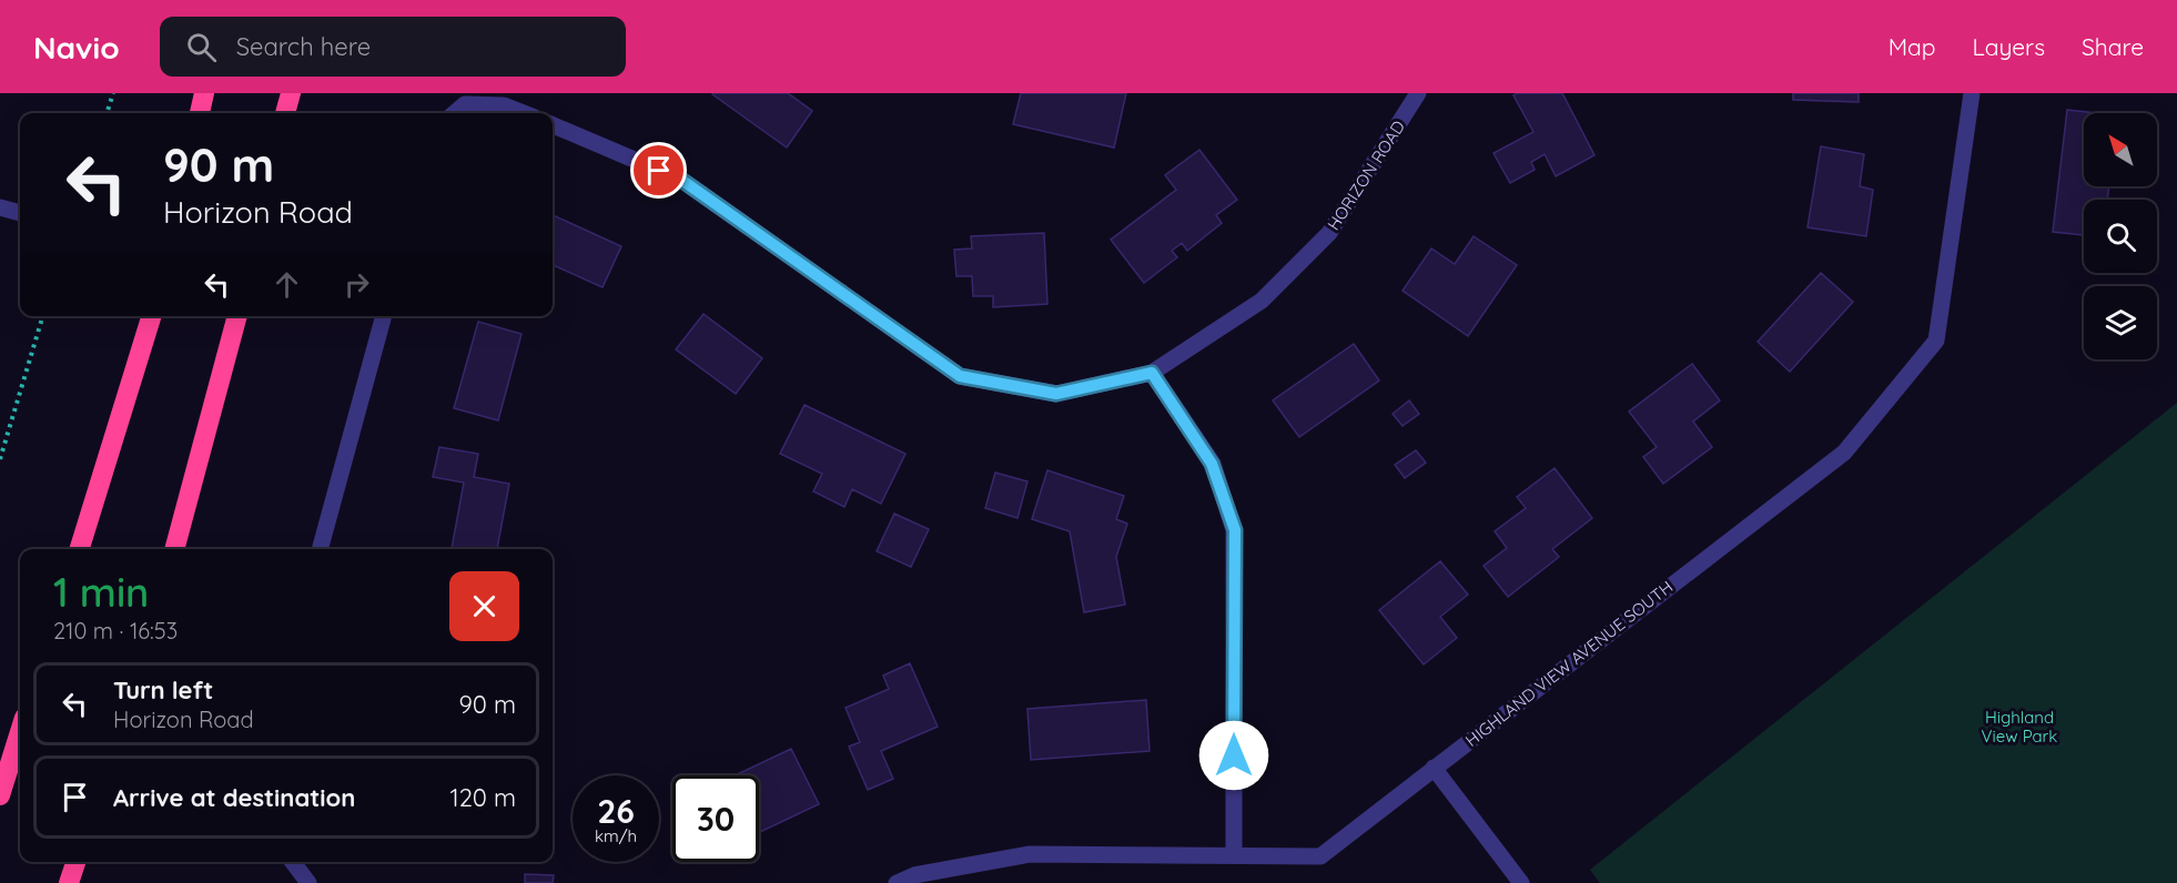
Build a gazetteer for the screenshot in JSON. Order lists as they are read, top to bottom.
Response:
{
  "streets": {
    "street": ["HORIZON ROAD", "HIGHLAND VIEW AVENUE SOUTH"]
  },
  "parks": ["Highland View Park"],
  "north": "top left",
  "page": {
    "header": "Navio",
    "search": "Search here",
    "nav": ["Map", "Layers", "Share"],
    "turn": ["90 m", "Horizon Road"],
    "heading": ["1 min", "210 m · 16:53"],
    "list": [
      {
        "name": "Turn left",
        "note": "Horizon Road",
        "value": "90 m"
      },
      {
        "name": "Arrive at destination",
        "value": "120 m"
      }
    ],
    "speed": "26 km/h",
    "limit": "30"
  }
}
